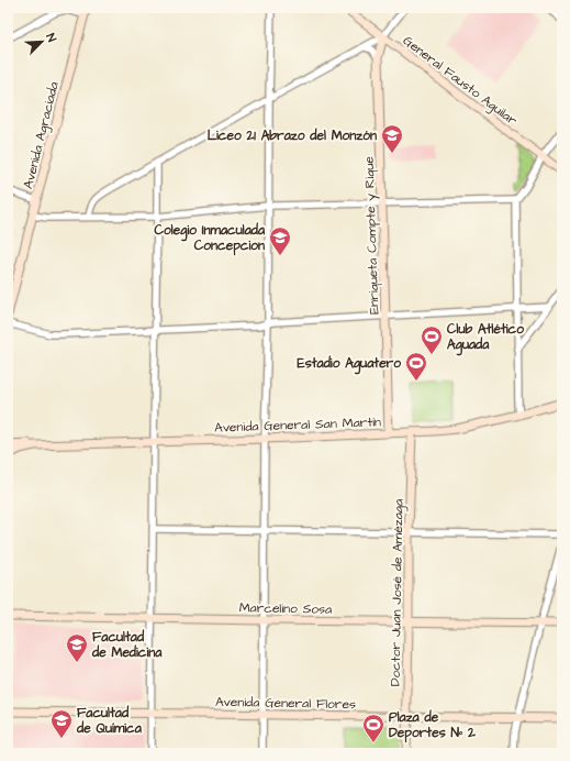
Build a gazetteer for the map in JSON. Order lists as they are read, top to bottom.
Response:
{
  "streets": {
    "street": [
      "General Fausto Aguilar",
      "Avenida Agraciada",
      "Enriqueta Compte y Rique",
      "Avenida General San Martín",
      "Doctor Juan José de Amézaga",
      "Marcelino Sosa",
      "Avenida General Flores"
    ]
  },
  "crossings": [
    ["General Fausto Aguilar", "Enriqueta Compte y Rique"],
    ["Enriqueta Compte y Rique", "Avenida General San Martín"],
    ["Avenida General San Martín", "Doctor Juan José de Amézaga"],
    ["Doctor Juan José de Amézaga", "Marcelino Sosa"],
    ["Doctor Juan José de Amézaga", "Avenida General Flores"]
  ],
  "places": {
    "school or university": [
      "Liceo 21 Abrazo del Monzón",
      "Colegio Inmaculada Concepcion",
      "Facultad de Medicina",
      "Facultad de Química"
    ],
    "sports": ["Club Atlético Aguada", "Estadio Aguatero", "Plaza de Deportes Nº 2"]
  },
  "north": "top right"
}
